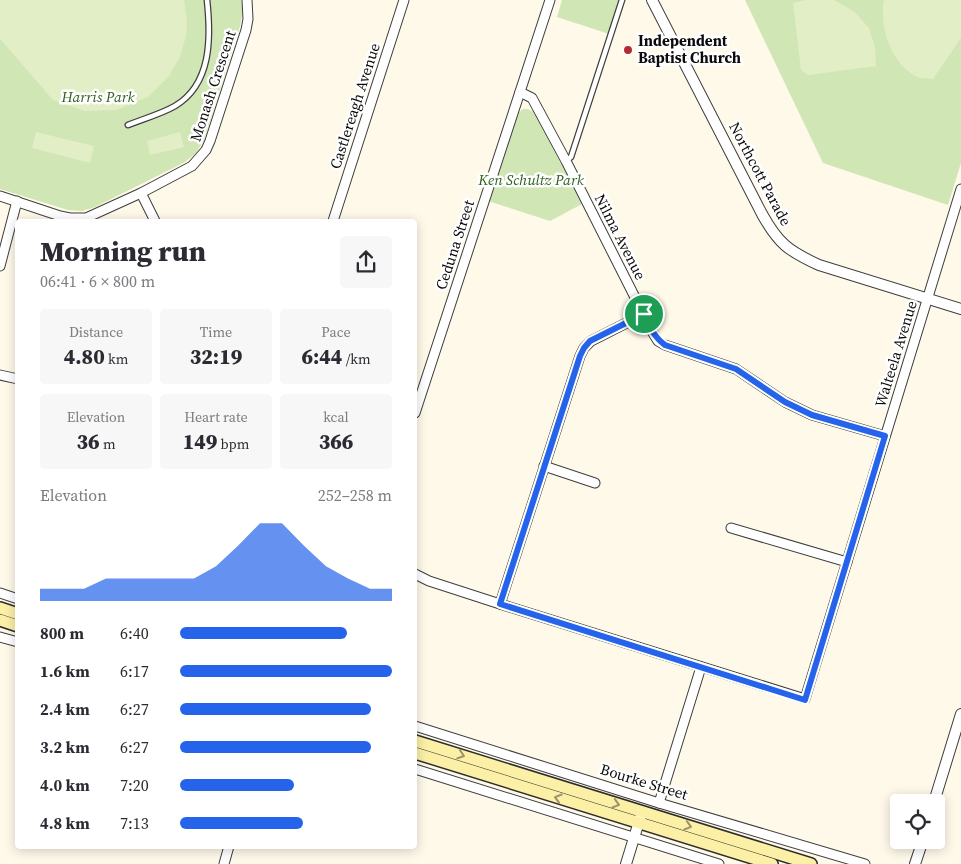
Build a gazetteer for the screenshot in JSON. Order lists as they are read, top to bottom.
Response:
{
  "streets": {
    "main road": ["Bourke Street"],
    "street": [
      "Monash Crescent",
      "Castlereagh Avenue",
      "Northcott Parade",
      "Nilma Avenue",
      "Ceduna Street",
      "Walteela Avenue"
    ]
  },
  "crossings": [
    ["Northcott Parade", "Walteela Avenue"],
    ["Nilma Avenue", "Ceduna Street"],
    ["Nilma Avenue", "Walteela Avenue"]
  ],
  "parks": ["Harris Park", "Ken Schultz Park"],
  "places": ["Independent Baptist Church"],
  "page": {
    "heading": ["Morning run", "06:41 · 6 × 800 m"],
    "stats": [
      ["Distance", "4.80 km"],
      ["Time", "32:19"],
      ["Pace", "6:44 /km"],
      ["Elevation", "36 m"],
      ["Heart rate", "149 bpm"],
      ["kcal", "366"]
    ],
    "chart": ["Elevation", "252–258 m"],
    "list": [
      {
        "name": "800 m",
        "note": "6:40"
      },
      {
        "name": "1.6 km",
        "note": "6:17"
      },
      {
        "name": "2.4 km",
        "note": "6:27"
      },
      {
        "name": "3.2 km",
        "note": "6:27"
      },
      {
        "name": "4.0 km",
        "note": "7:20"
      },
      {
        "name": "4.8 km",
        "note": "7:13"
      }
    ]
  }
}
